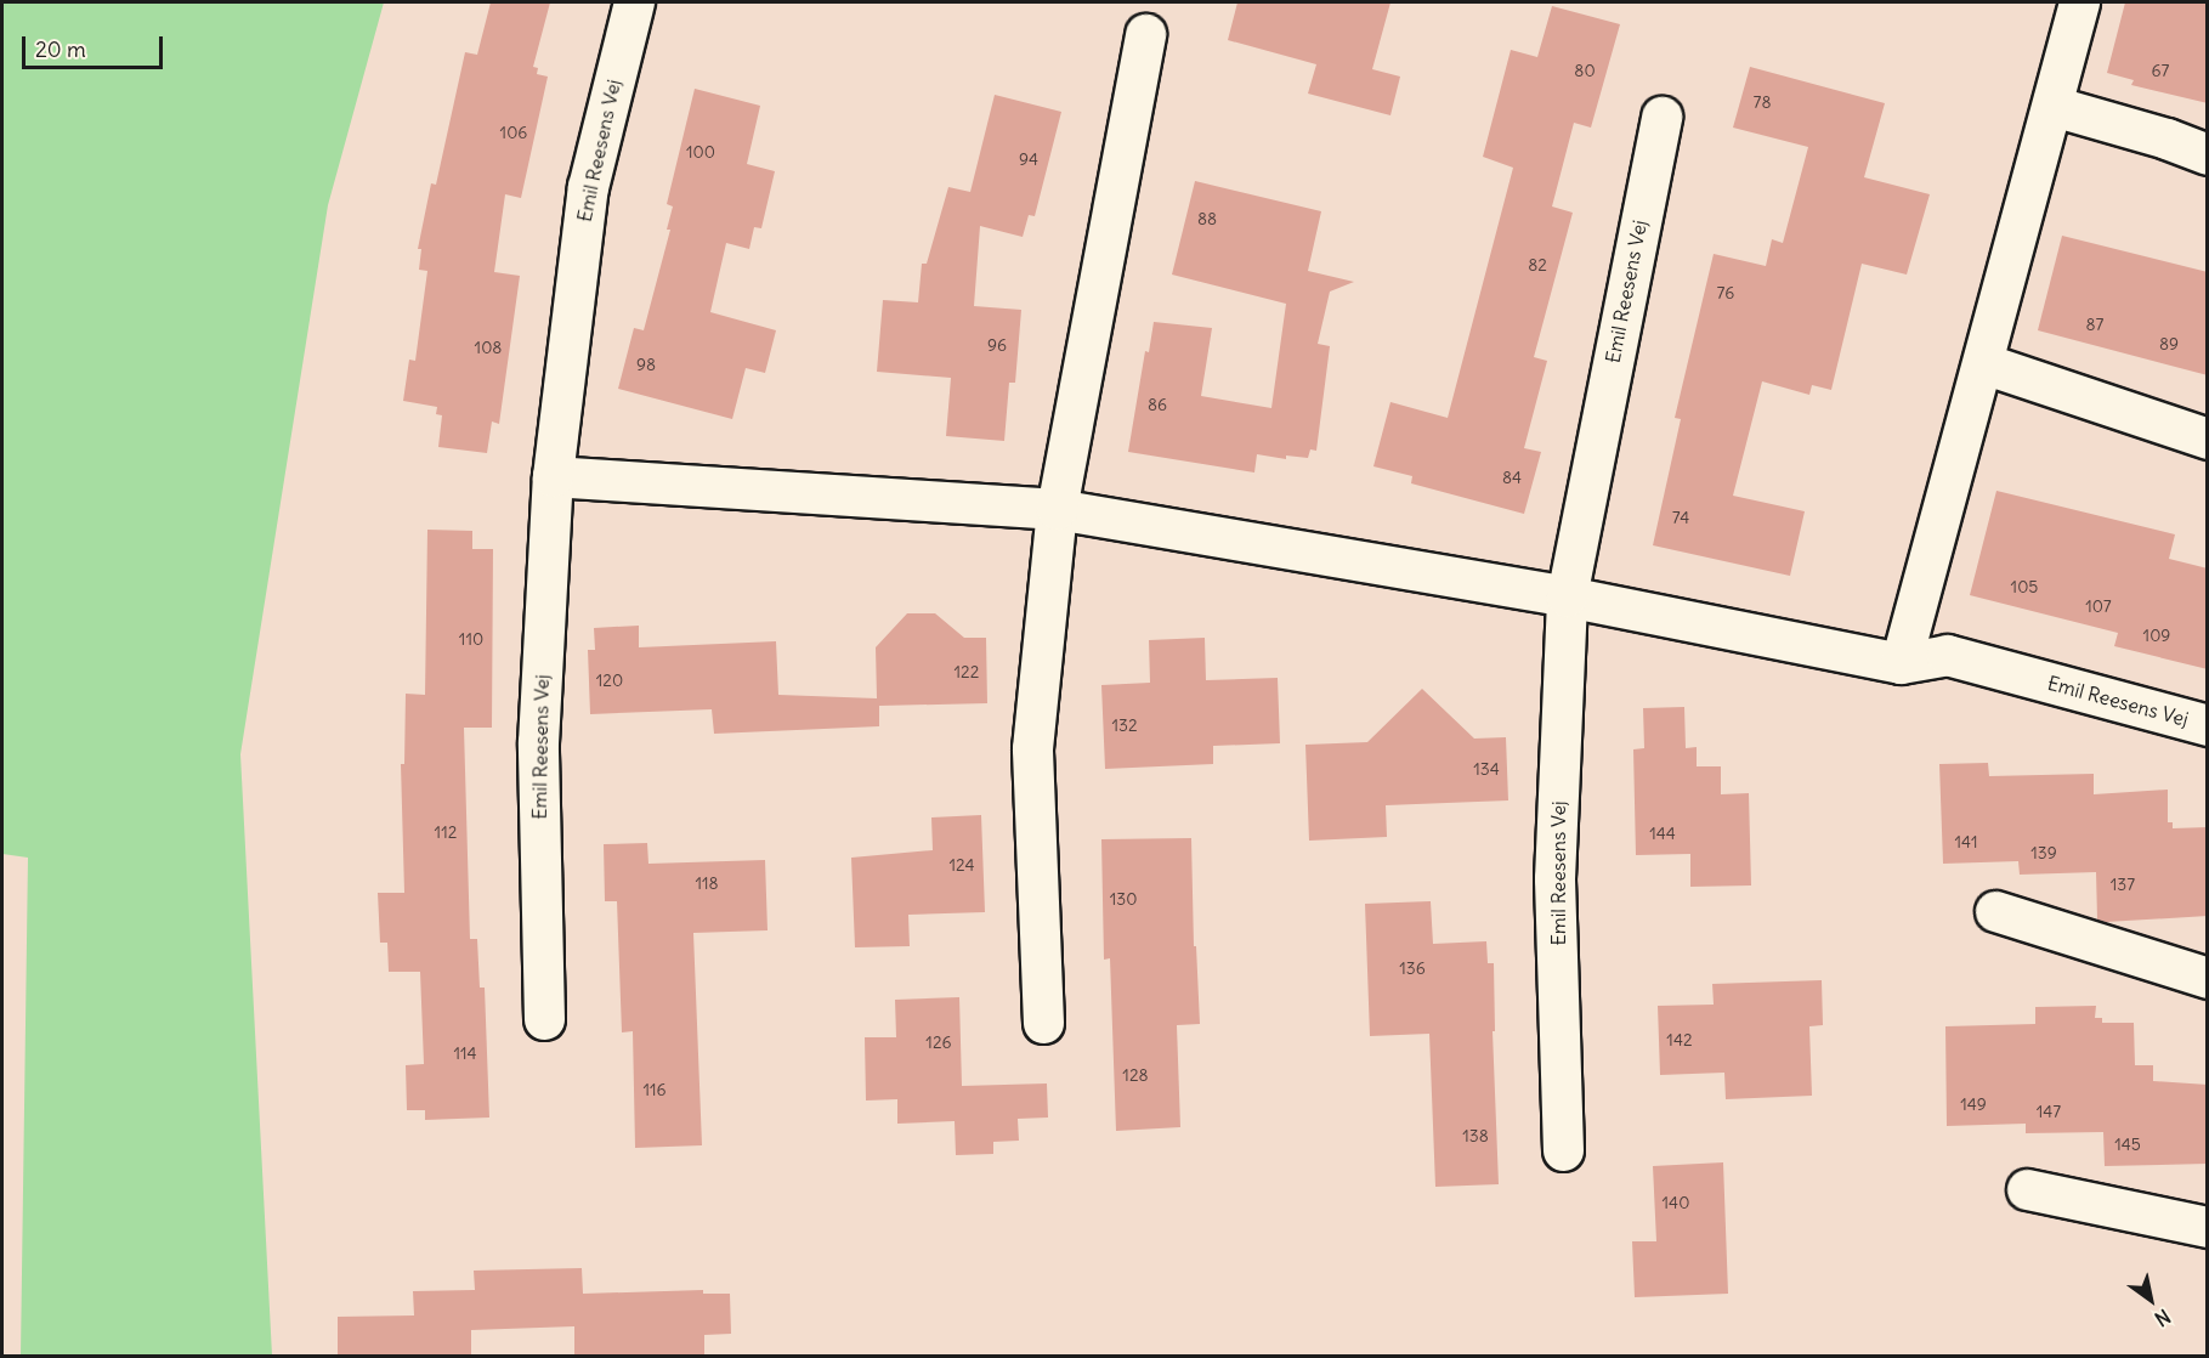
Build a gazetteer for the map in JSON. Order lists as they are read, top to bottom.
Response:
{
  "streets": {
    "street": ["Emil Reesens Vej"]
  },
  "house_numbers": [
    "80",
    "67",
    "78",
    "106",
    "100",
    "94",
    "88",
    "82",
    "76",
    "87",
    "89",
    "96",
    "108",
    "98",
    "86",
    "84",
    "74",
    "105",
    "107",
    "109",
    "110",
    "122",
    "120",
    "132",
    "134",
    "112",
    "144",
    "141",
    "139",
    "124",
    "118",
    "137",
    "130",
    "136",
    "142",
    "126",
    "114",
    "128",
    "116",
    "149",
    "147",
    "138",
    "145",
    "140"
  ],
  "scale_bar": "20 m",
  "north": "bottom right"
}
